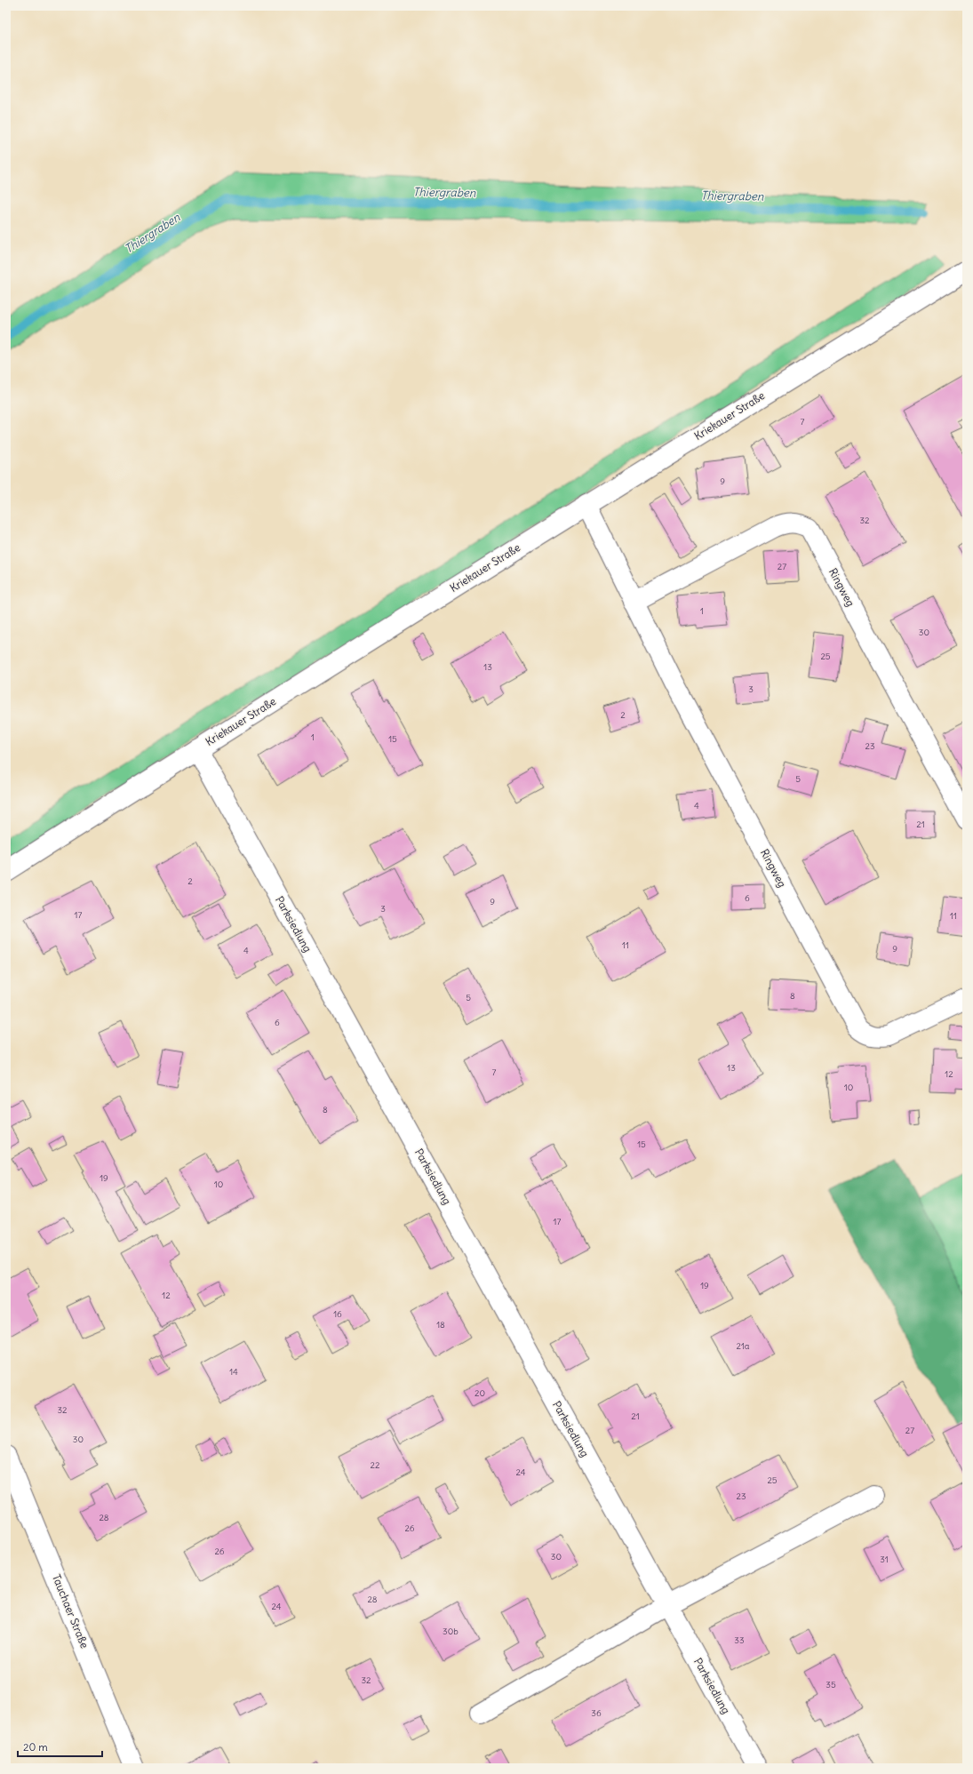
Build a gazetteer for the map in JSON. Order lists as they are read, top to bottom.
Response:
{
  "streets": {
    "street": [
      "Kriekauer Straße",
      "Ringweg",
      "Parksiedlung",
      "Tauchaer Straße"
    ]
  },
  "crossings": [
    ["Kriekauer Straße", "Ringweg"],
    ["Kriekauer Straße", "Parksiedlung"]
  ],
  "water": ["Thiergraben"],
  "house_numbers": [
    "7",
    "9",
    "32",
    "27",
    "1",
    "30",
    "25",
    "13",
    "3",
    "2",
    "1",
    "15",
    "23",
    "5",
    "4",
    "21",
    "2",
    "6",
    "9",
    "3",
    "17",
    "11",
    "11",
    "9",
    "4",
    "8",
    "5",
    "6",
    "13",
    "7",
    "12",
    "10",
    "8",
    "15",
    "19",
    "10",
    "17",
    "19",
    "12",
    "16",
    "18",
    "21a",
    "14",
    "20",
    "32",
    "21",
    "27",
    "30",
    "22",
    "24",
    "25",
    "23",
    "28",
    "26",
    "26",
    "30",
    "31",
    "28",
    "24",
    "30b",
    "33",
    "32",
    "35",
    "36"
  ],
  "scale_bar": "20 m"
}
